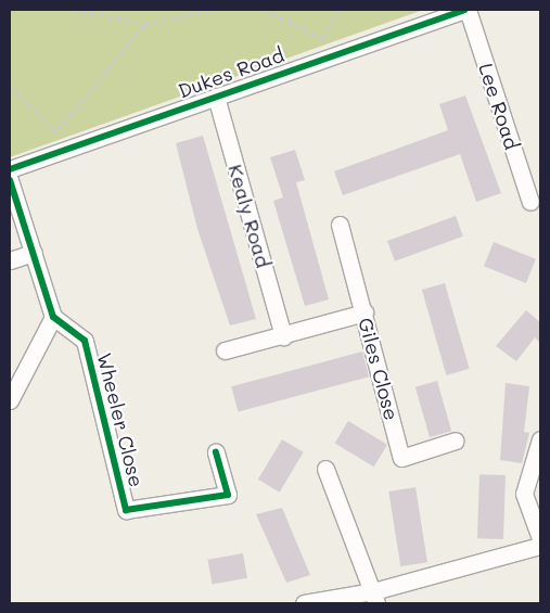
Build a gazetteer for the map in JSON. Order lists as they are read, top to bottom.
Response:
{
  "streets": {
    "street": [
      "Dukes Road",
      "Lee Road",
      "Kealy Road",
      "Giles Close",
      "Wheeler Close"
    ]
  },
  "crossings": [
    ["Dukes Road", "Lee Road"],
    ["Dukes Road", "Kealy Road"]
  ]
}
